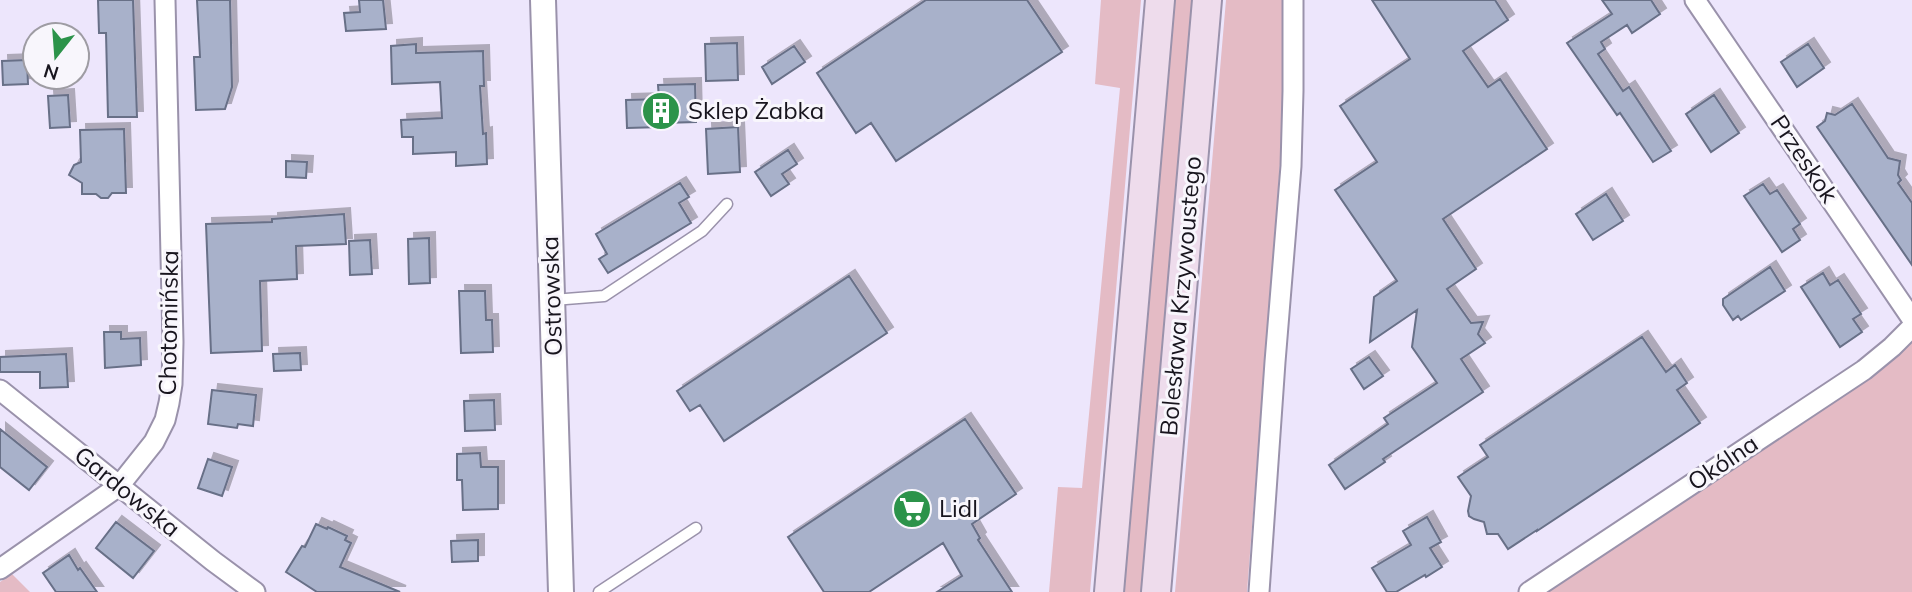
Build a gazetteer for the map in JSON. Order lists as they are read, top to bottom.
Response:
{
  "streets": {
    "main road": ["Bolesława Krzywoustego"],
    "street": [
      "Przeskok",
      "Ostrowska",
      "Chotomińska",
      "Okólna",
      "Gardowska"
    ]
  },
  "crossings": [
    ["Chotomińska", "Gardowska"]
  ],
  "places": {
    "building": ["Sklep Żabka"],
    "supermarket": ["Lidl"]
  },
  "north": "bottom"
}
